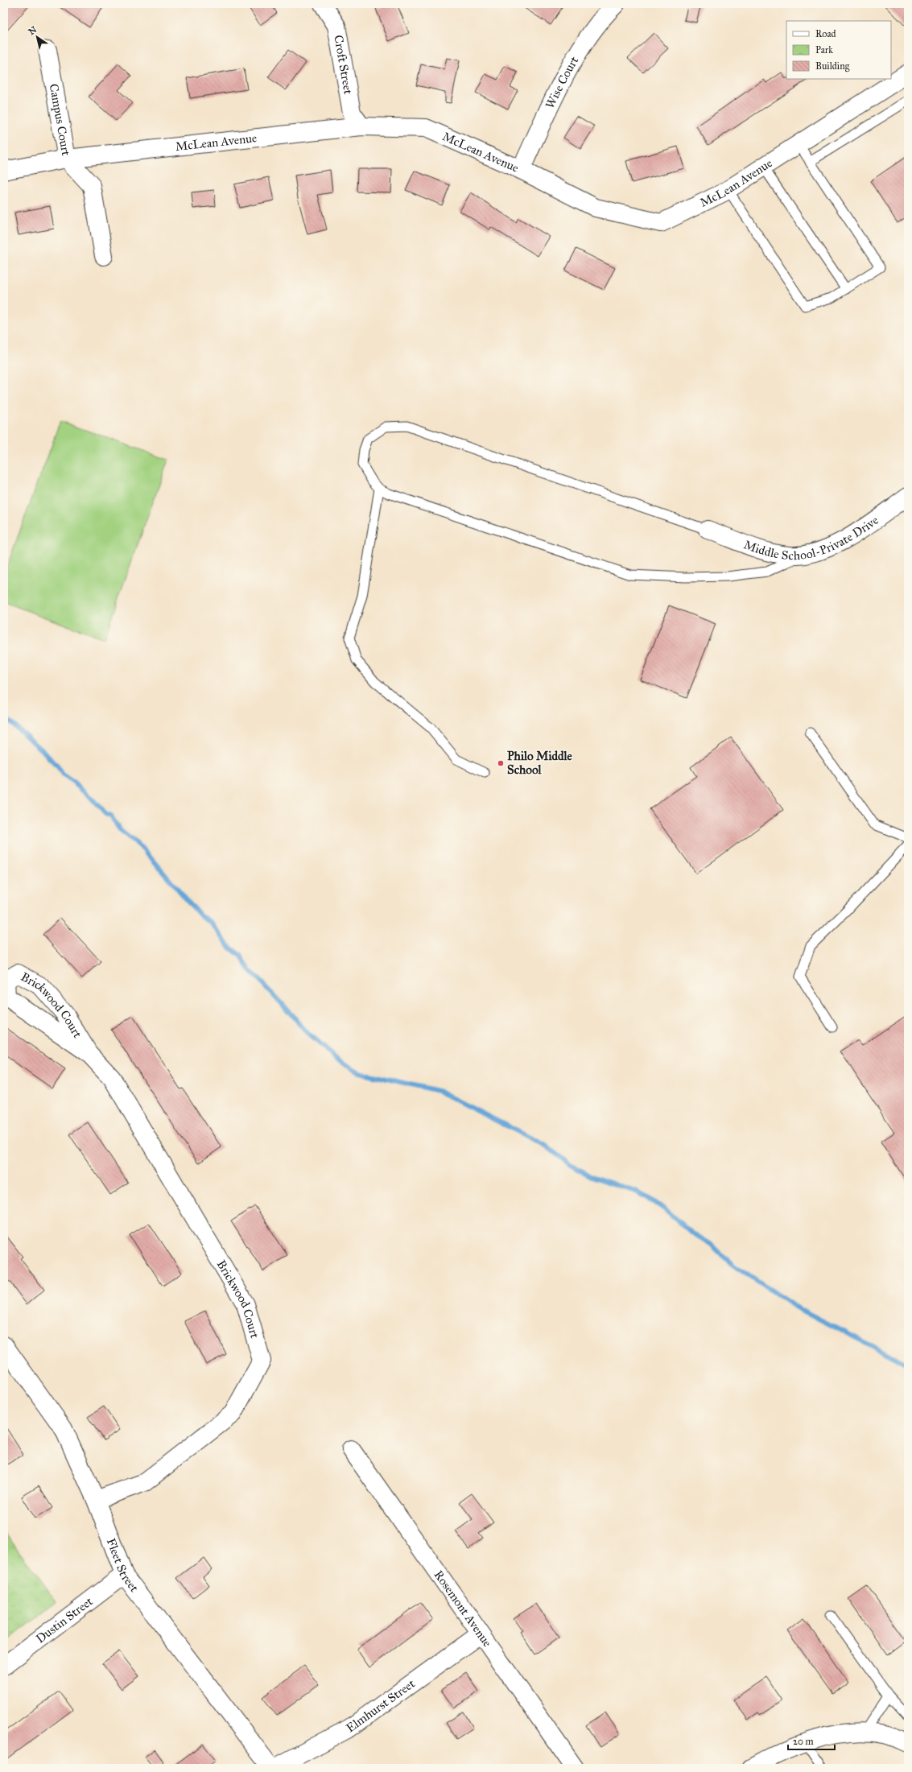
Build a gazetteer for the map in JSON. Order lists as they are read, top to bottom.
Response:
{
  "streets": {
    "street": [
      "Croft Street",
      "Wise Court",
      "Campus Court",
      "McLean Avenue",
      "Middle School-Private Drive",
      "Brickwood Court",
      "Fleet Street",
      "Rosemont Avenue",
      "Dustin Street",
      "Elmhurst Street"
    ]
  },
  "crossings": [
    ["Croft Street", "McLean Avenue"],
    ["Wise Court", "McLean Avenue"],
    ["Campus Court", "McLean Avenue"],
    ["Brickwood Court", "Fleet Street"],
    ["Fleet Street", "Dustin Street"],
    ["Rosemont Avenue", "Elmhurst Street"]
  ],
  "places": ["Philo Middle School"],
  "legend": ["Road", "Park", "Building"],
  "scale_bar": "20 m",
  "north": "top left"
}
